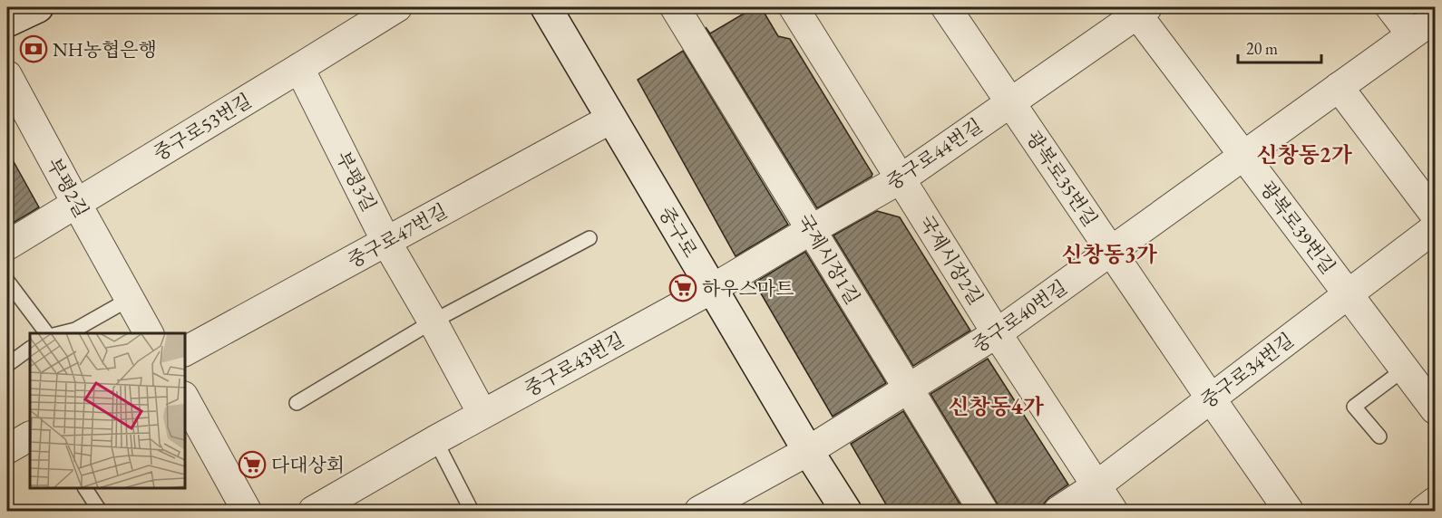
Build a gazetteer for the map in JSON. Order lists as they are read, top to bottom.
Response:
{
  "streets": {
    "main road": ["중구로"],
    "street": [
      "중구로53번길",
      "중구로44번길",
      "광복로35번길",
      "부평3길",
      "부평2길",
      "광복로39번길",
      "중구로47번길",
      "국제시장1길",
      "국제시장2길",
      "중구로40번길",
      "중구로43번길",
      "중구로34번길"
    ]
  },
  "crossings": [
    ["중구로53번길", "부평3길"],
    ["중구로53번길", "부평2길"],
    ["중구로44번길", "광복로35번길"],
    ["중구로44번길", "광복로39번길"],
    ["중구로44번길", "중구로"],
    ["중구로44번길", "국제시장1길"],
    ["중구로44번길", "국제시장2길"],
    ["중구로44번길", "중구로43번길"],
    ["광복로35번길", "중구로40번길"],
    ["광복로35번길", "중구로34번길"],
    ["부평3길", "중구로47번길"],
    ["부평3길", "중구로43번길"],
    ["광복로39번길", "중구로40번길"],
    ["광복로39번길", "중구로34번길"],
    ["중구로", "중구로47번길"],
    ["중구로", "중구로40번길"],
    ["중구로", "중구로43번길"],
    ["국제시장1길", "중구로40번길"],
    ["국제시장2길", "중구로40번길"],
    ["국제시장2길", "중구로34번길"]
  ],
  "districts": ["신창동2가", "신창동3가", "신창동4가"],
  "places": {
    "bank": ["NH농협은행"],
    "supermarket": ["하우스마트", "다대상회"]
  },
  "scale_bar": "20 m"
}
